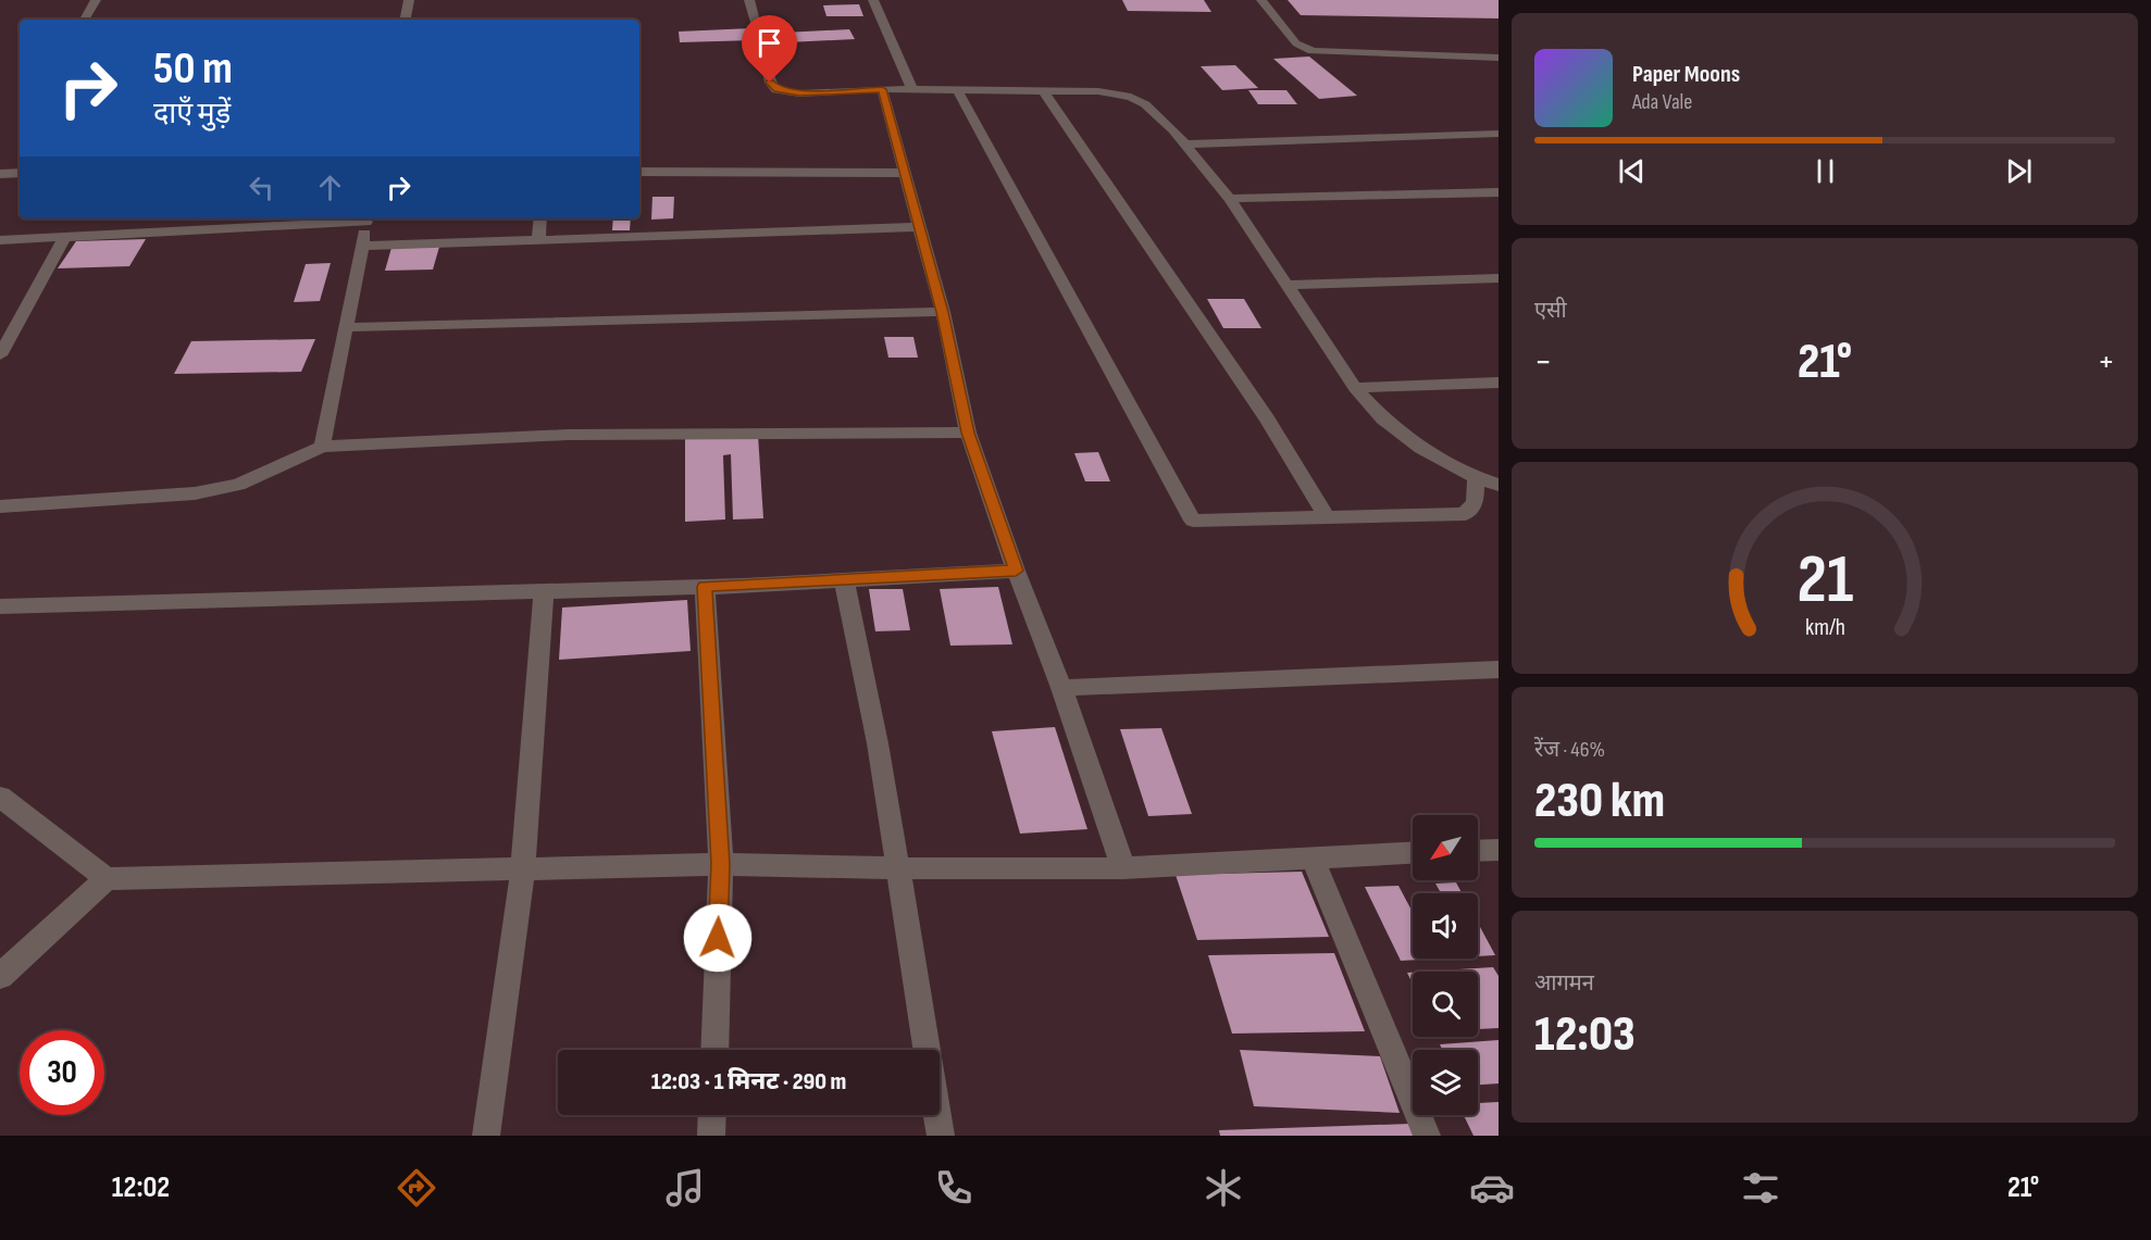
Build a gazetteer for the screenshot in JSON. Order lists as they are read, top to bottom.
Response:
{
  "north": "bottom left",
  "page": {
    "turn": ["50 m", "दाएँ मुड़ें"],
    "song": ["Paper Moons", "Ada Vale"],
    "tile": [
      "एसी",
      ["रेंज · 46%", "230 km"],
      ["आगमन", "12:03"]
    ],
    "heat": ["−", "21°", "+"],
    "limit": "30",
    "trip": "12:03 · 1 मिनट · 290 m",
    "tabs": ["12:02", "21°"],
    "gauge": ["21", "km/h"]
  }
}
